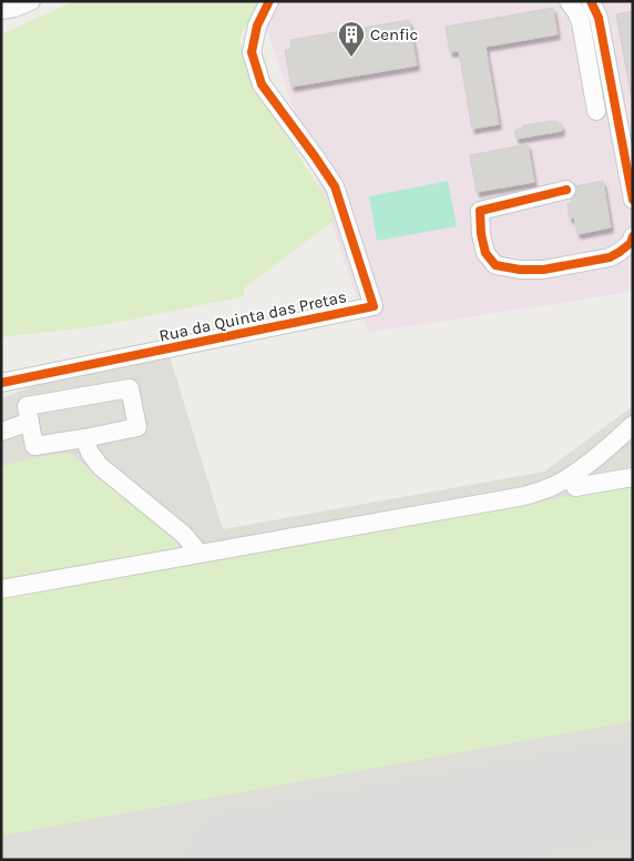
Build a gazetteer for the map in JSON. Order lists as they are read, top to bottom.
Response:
{
  "streets": {
    "street": ["Rua da Quinta das Pretas"]
  },
  "places": {
    "building": ["Cenfic"]
  }
}
